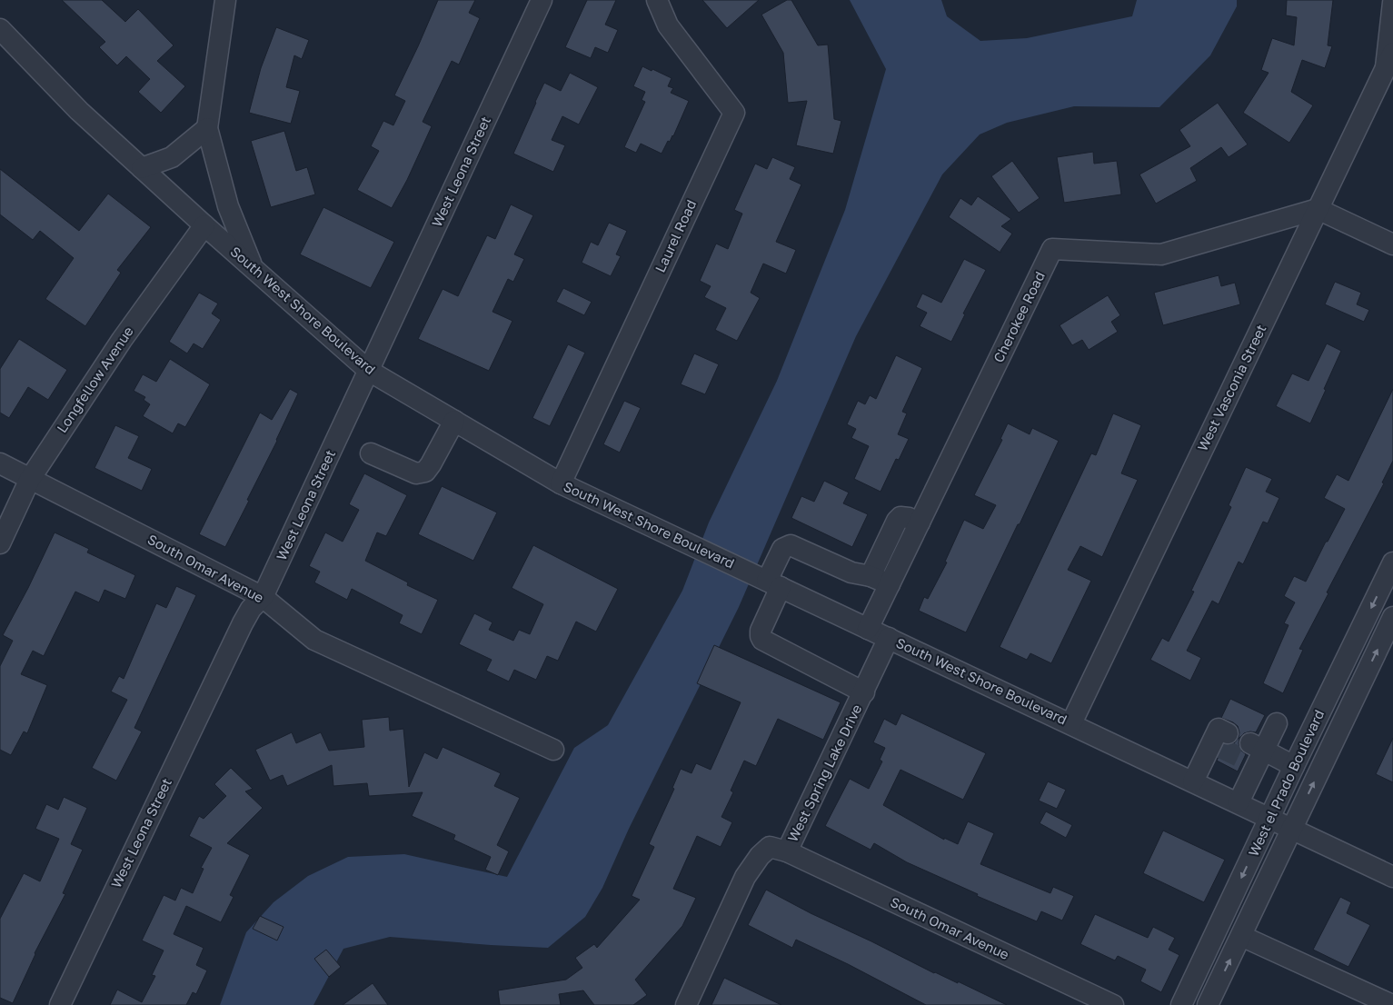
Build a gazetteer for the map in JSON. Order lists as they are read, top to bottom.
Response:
{
  "streets": {
    "street": [
      "West Leona Street",
      "Laurel Road",
      "South West Shore Boulevard",
      "Cherokee Road",
      "Longfellow Avenue",
      "West Vasconia Street",
      "South Omar Avenue",
      "West Spring Lake Drive",
      "West el Prado Boulevard"
    ]
  },
  "crossings": [
    ["West Leona Street", "South West Shore Boulevard"],
    ["West Leona Street", "South Omar Avenue"],
    ["Laurel Road", "South West Shore Boulevard"],
    ["South West Shore Boulevard", "Cherokee Road"],
    ["South West Shore Boulevard", "Longfellow Avenue"],
    ["South West Shore Boulevard", "West Vasconia Street"],
    ["South West Shore Boulevard", "West Spring Lake Drive"],
    ["South West Shore Boulevard", "West el Prado Boulevard"],
    ["Cherokee Road", "West Vasconia Street"],
    ["Longfellow Avenue", "South Omar Avenue"],
    ["South Omar Avenue", "West Spring Lake Drive"]
  ]
}
